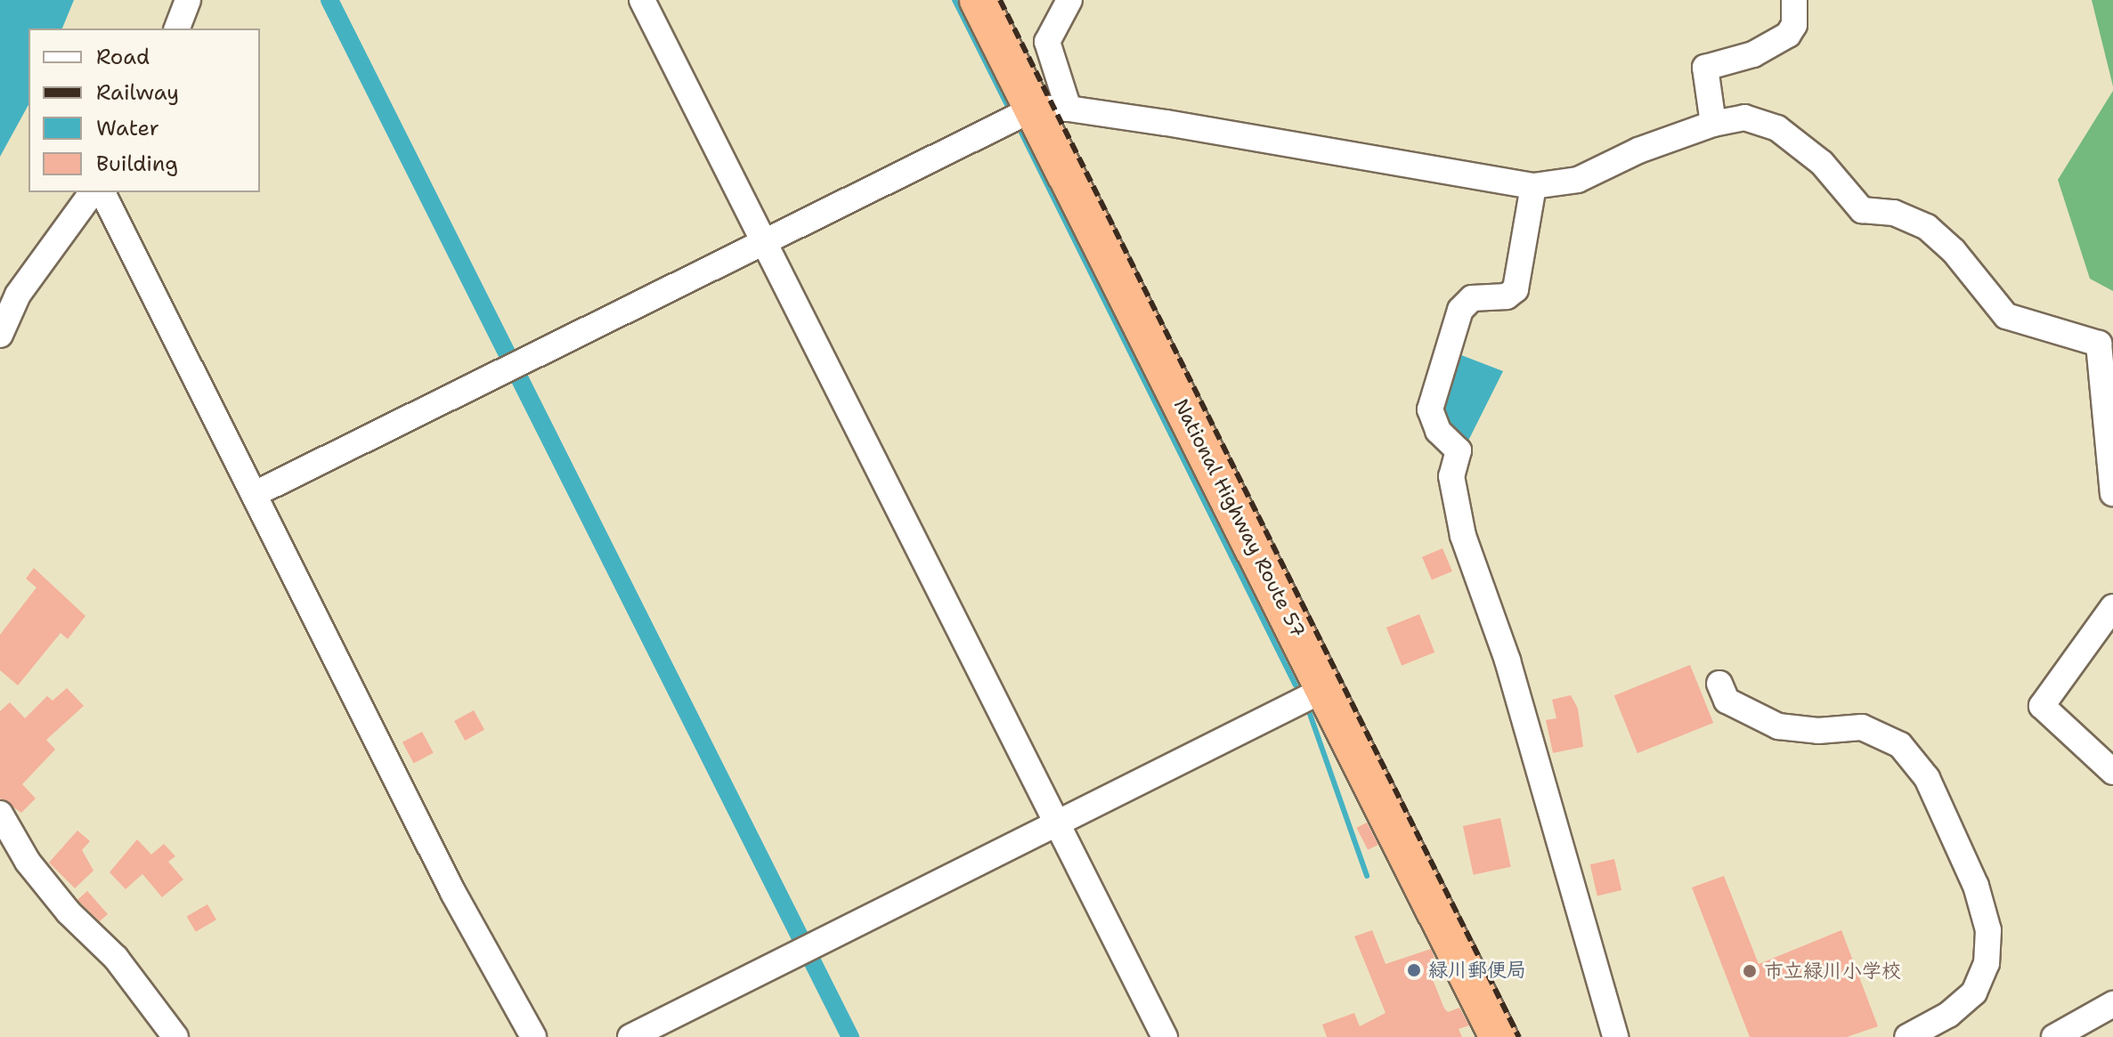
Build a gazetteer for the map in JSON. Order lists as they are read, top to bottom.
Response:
{
  "streets": {
    "highway": ["National Highway Route 57"]
  },
  "places": ["緑川郵便局", "市立緑川小学校"],
  "legend": [
    "Road",
    "Railway",
    "Water",
    "Building"
  ]
}
